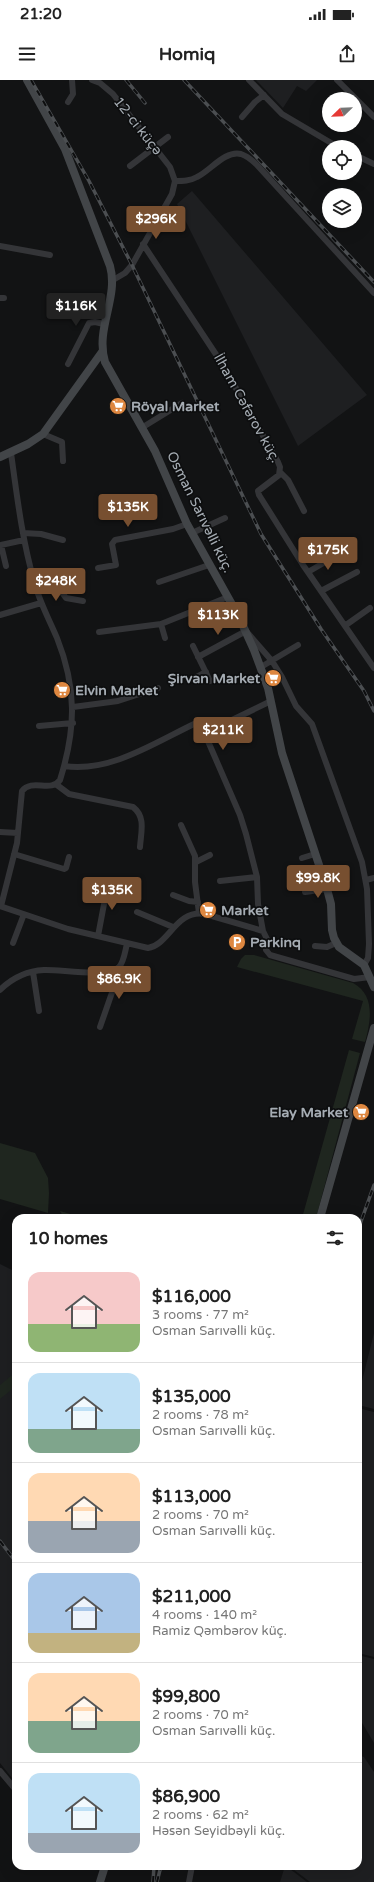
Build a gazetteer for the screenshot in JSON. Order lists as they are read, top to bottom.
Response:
{
  "streets": {
    "street": ["12-ci küçə", "İlham Cəfərov küç.", "Osman Sarıvəlli küç."]
  },
  "places": {
    "supermarket": [
      "Röyal Market",
      "Şirvan Market",
      "Elvin Market",
      "Market",
      "Elay Market"
    ],
    "parking": ["Parkinq"]
  },
  "north": "bottom left",
  "page": {
    "status": "21:20",
    "header": "Homiq",
    "price": [
      "$296K",
      "$116K",
      "$135K",
      "$175K",
      "$248K",
      "$113K",
      "$211K",
      "$99.8K",
      "$135K",
      "$86.9K"
    ],
    "heading": "10 homes",
    "list": [
      {
        "name": "$116,000",
        "note": "3 rooms · 77 m² · Osman Sarıvəlli küç."
      },
      {
        "name": "$135,000",
        "note": "2 rooms · 78 m² · Osman Sarıvəlli küç."
      },
      {
        "name": "$113,000",
        "note": "2 rooms · 70 m² · Osman Sarıvəlli küç."
      },
      {
        "name": "$211,000",
        "note": "4 rooms · 140 m² · Ramiz Qəmbərov küç."
      },
      {
        "name": "$99,800",
        "note": "2 rooms · 70 m² · Osman Sarıvəlli küç."
      },
      {
        "name": "$86,900",
        "note": "2 rooms · 62 m² · Həsən Seyidbəyli küç."
      }
    ]
  }
}
